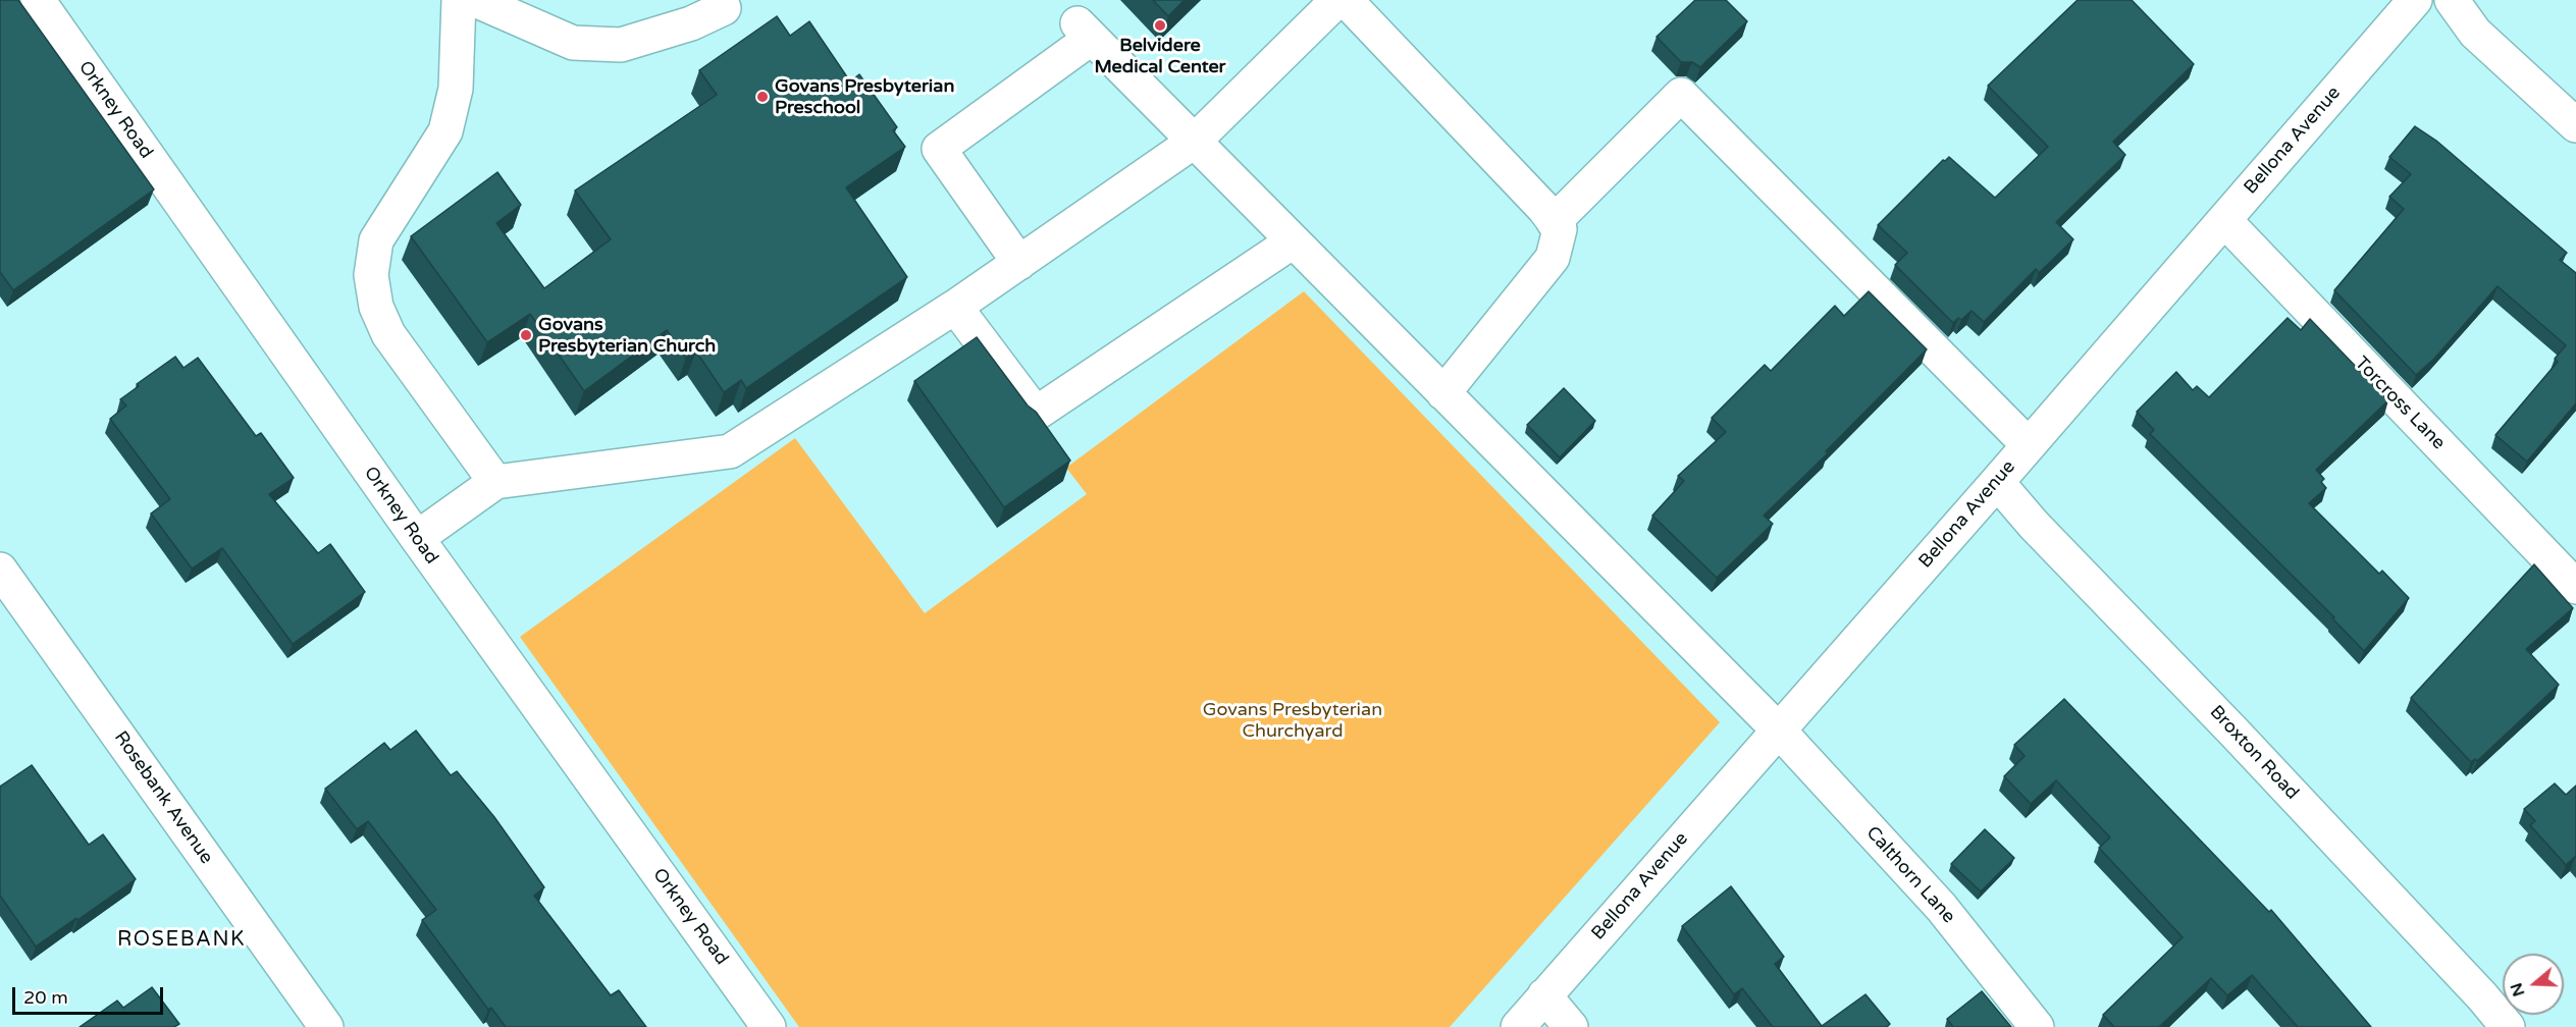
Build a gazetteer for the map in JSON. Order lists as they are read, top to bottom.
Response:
{
  "streets": {
    "street": [
      "Orkney Road",
      "Bellona Avenue",
      "Torcross Lane",
      "Broxton Road",
      "Rosebank Avenue",
      "Calthorn Lane"
    ]
  },
  "crossings": [
    ["Bellona Avenue", "Torcross Lane"],
    ["Bellona Avenue", "Broxton Road"],
    ["Bellona Avenue", "Calthorn Lane"]
  ],
  "districts": ["ROSEBANK"],
  "parks": ["Govans Presbyterian Churchyard"],
  "places": ["Belvidere Medical Center", "Govans Presbyterian Preschool", "Govans Presbyterian Church"],
  "scale_bar": "20 m",
  "north": "left"
}
